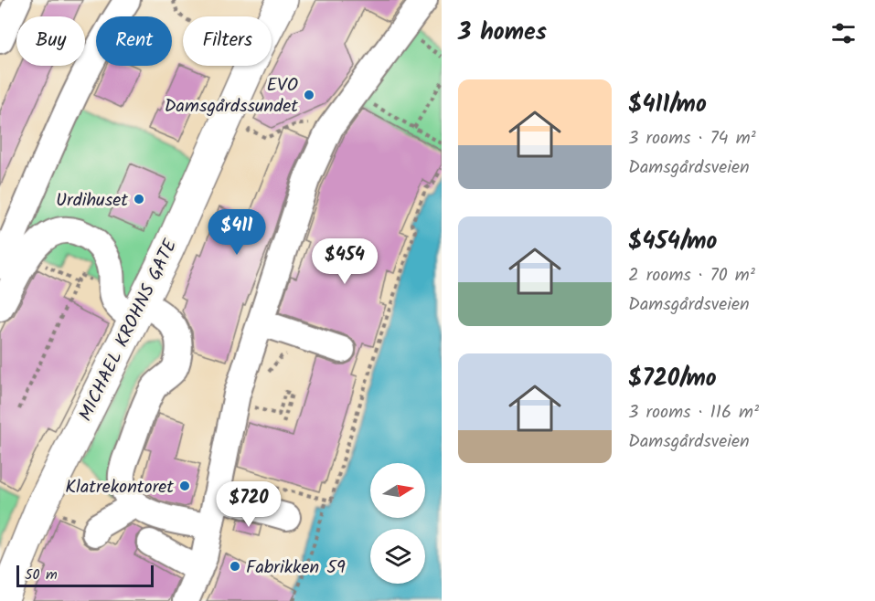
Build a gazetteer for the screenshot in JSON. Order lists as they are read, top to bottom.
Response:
{
  "streets": {
    "main road": ["MICHAEL KROHNS GATE"]
  },
  "places": [
    "EVO Damsgårdssundet",
    "Urdihuset",
    "Klatrekontoret",
    "Fabrikken 59"
  ],
  "scale_bar": "50 m",
  "north": "right",
  "page": {
    "heading": "3 homes",
    "chip": ["Buy", "Rent", "Filters"],
    "list": [
      {
        "name": "$411/mo",
        "note": "3 rooms · 74 m² · Damsgårdsveien"
      },
      {
        "name": "$454/mo",
        "note": "2 rooms · 70 m² · Damsgårdsveien"
      },
      {
        "name": "$720/mo",
        "note": "3 rooms · 116 m² · Damsgårdsveien"
      }
    ],
    "price": ["$411", "$454", "$720"],
    "scale": "50 m"
  }
}
